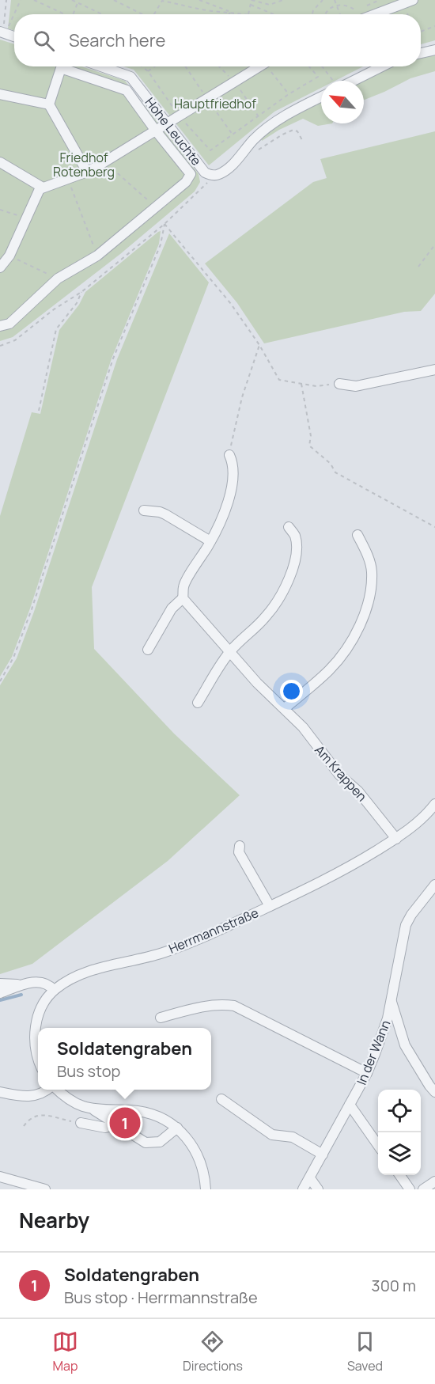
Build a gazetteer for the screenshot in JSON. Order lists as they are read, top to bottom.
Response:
{
  "streets": {
    "street": [
      "Hohe Leuchte",
      "Am Krappen",
      "Herrmannstraße",
      "In der Wann"
    ]
  },
  "crossings": [
    ["Am Krappen", "Herrmannstraße"]
  ],
  "parks": ["Hauptfriedhof", "Friedhof Rotenberg"],
  "north": "top left",
  "page": {
    "search": "Search here",
    "popup": ["Soldatengraben", "Bus stop"],
    "pins": "1",
    "heading": "Nearby",
    "list": [
      {
        "mark": "1",
        "name": "Soldatengraben",
        "note": "Bus stop · Herrmannstraße",
        "value": "300 m"
      }
    ],
    "nav": ["Map", "Directions", "Saved"]
  }
}
